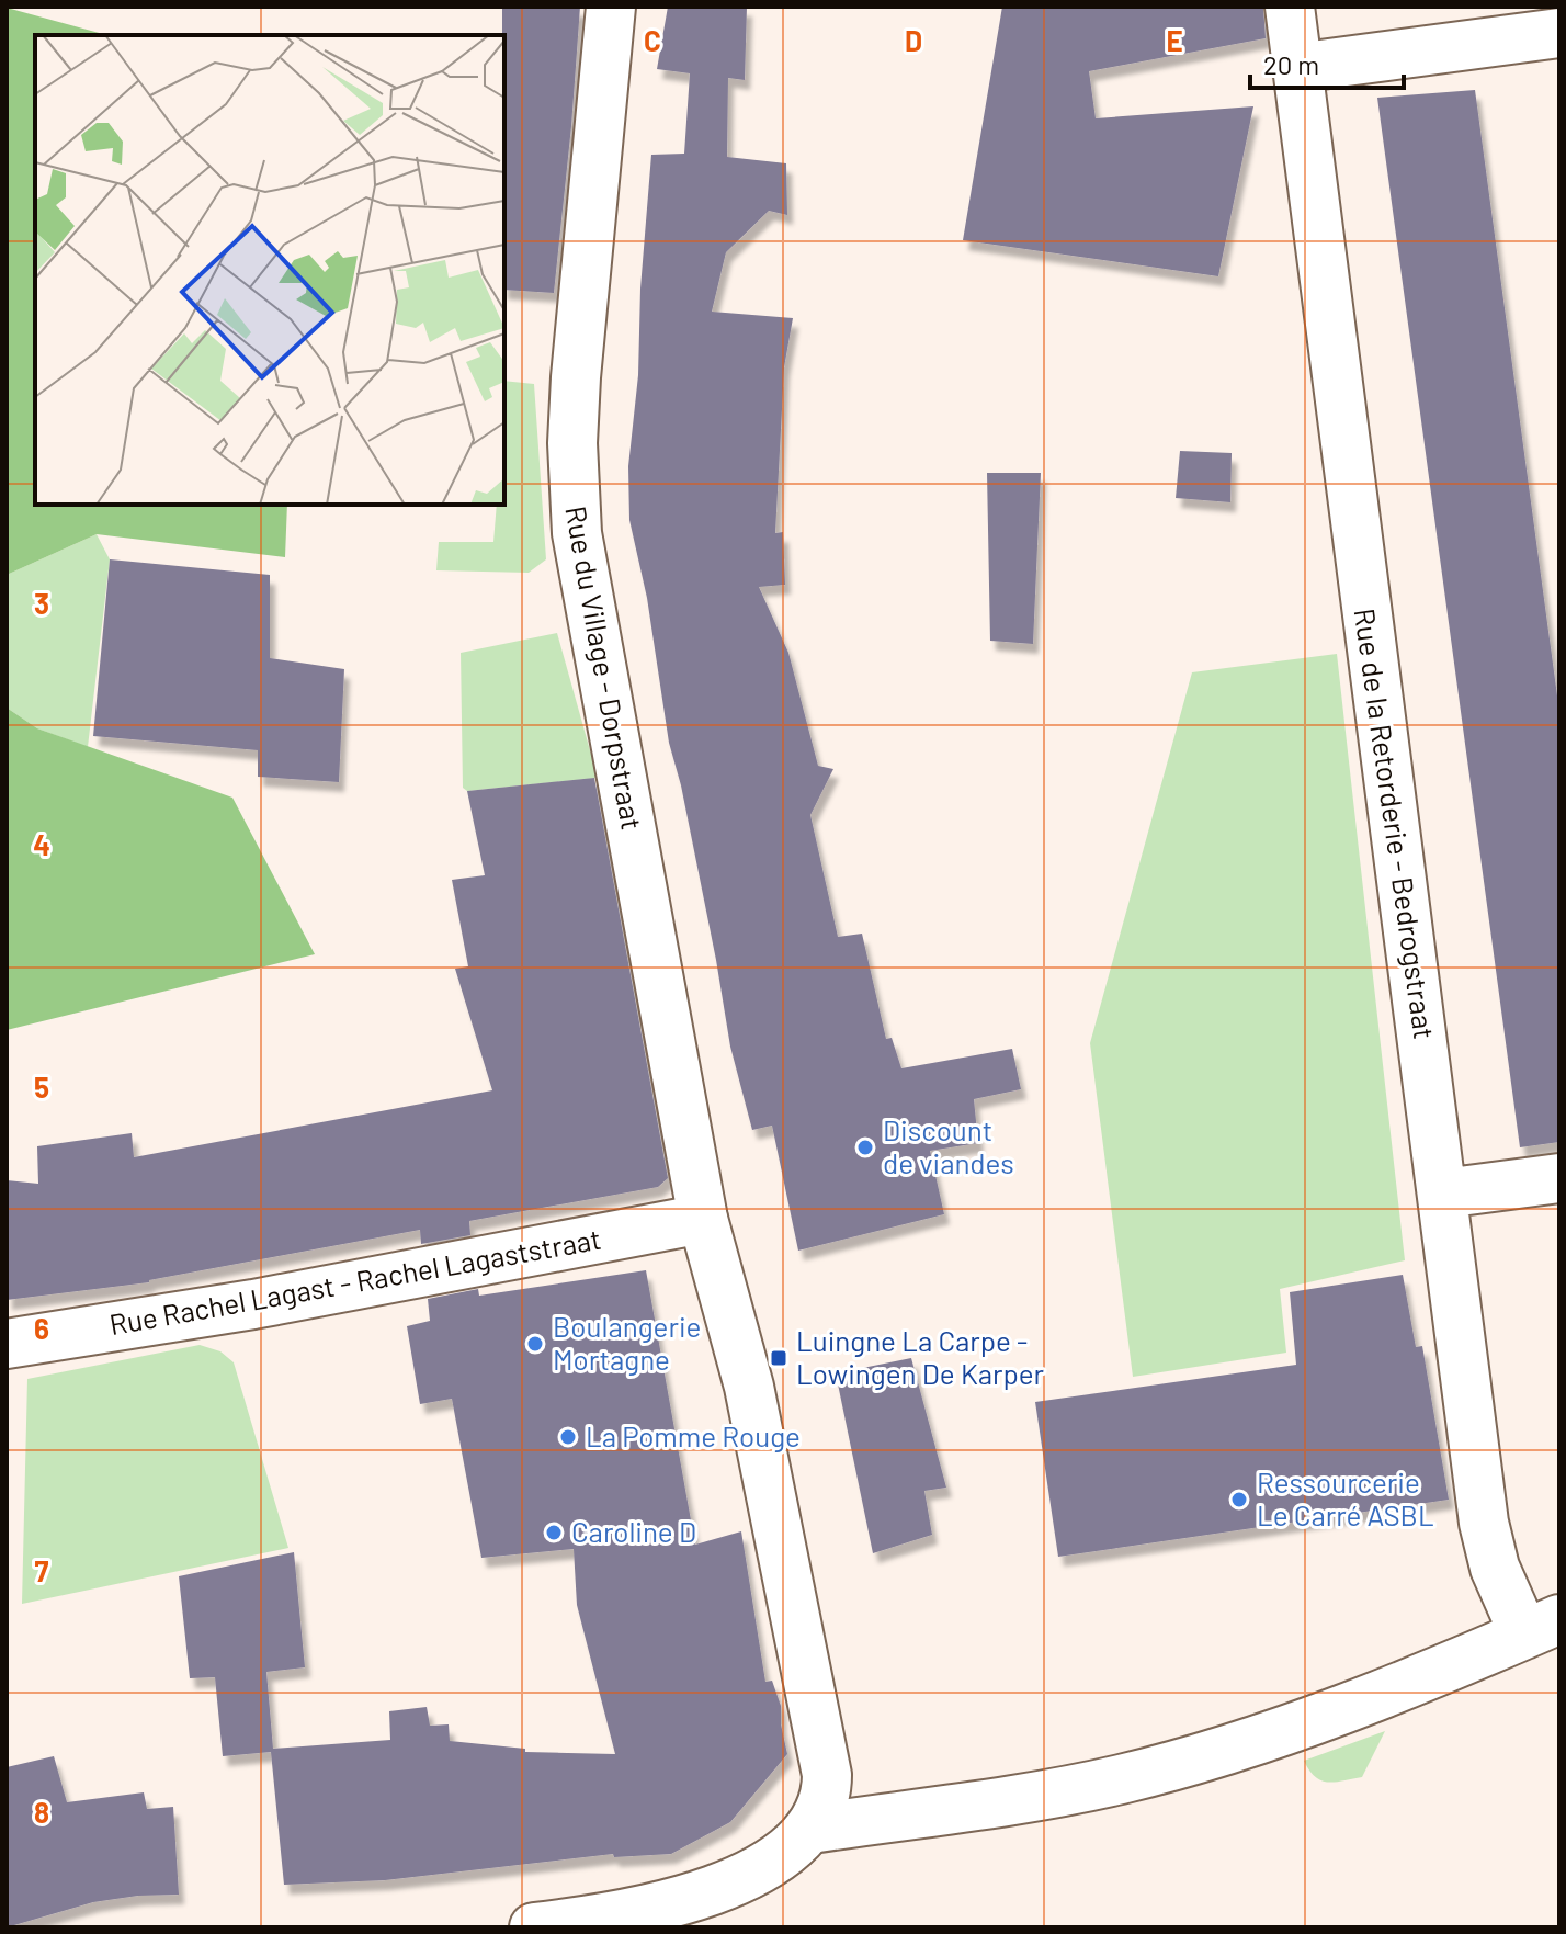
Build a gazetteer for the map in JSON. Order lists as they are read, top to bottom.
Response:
{
  "streets": {
    "street": ["Rue du Village - Dorpstraat", "Rue de la Retorderie - Bedrogstraat", "Rue Rachel Lagast - Rachel Lagaststraat"]
  },
  "crossings": [
    ["Rue du Village - Dorpstraat", "Rue Rachel Lagast - Rachel Lagaststraat"]
  ],
  "places": {
    "other": [
      "Discount de viandes",
      "Boulangerie Mortagne",
      "La Pomme Rouge",
      "Ressourcerie Le Carré ASBL",
      "Caroline D"
    ],
    "transit": ["Luingne La Carpe - Lowingen De Karper"]
  },
  "scale_bar": "20 m",
  "grid": {
    "columns": ["C", "D", "E"],
    "rows": [
      "3",
      "4",
      "5",
      "6",
      "7",
      "8"
    ]
  }
}
